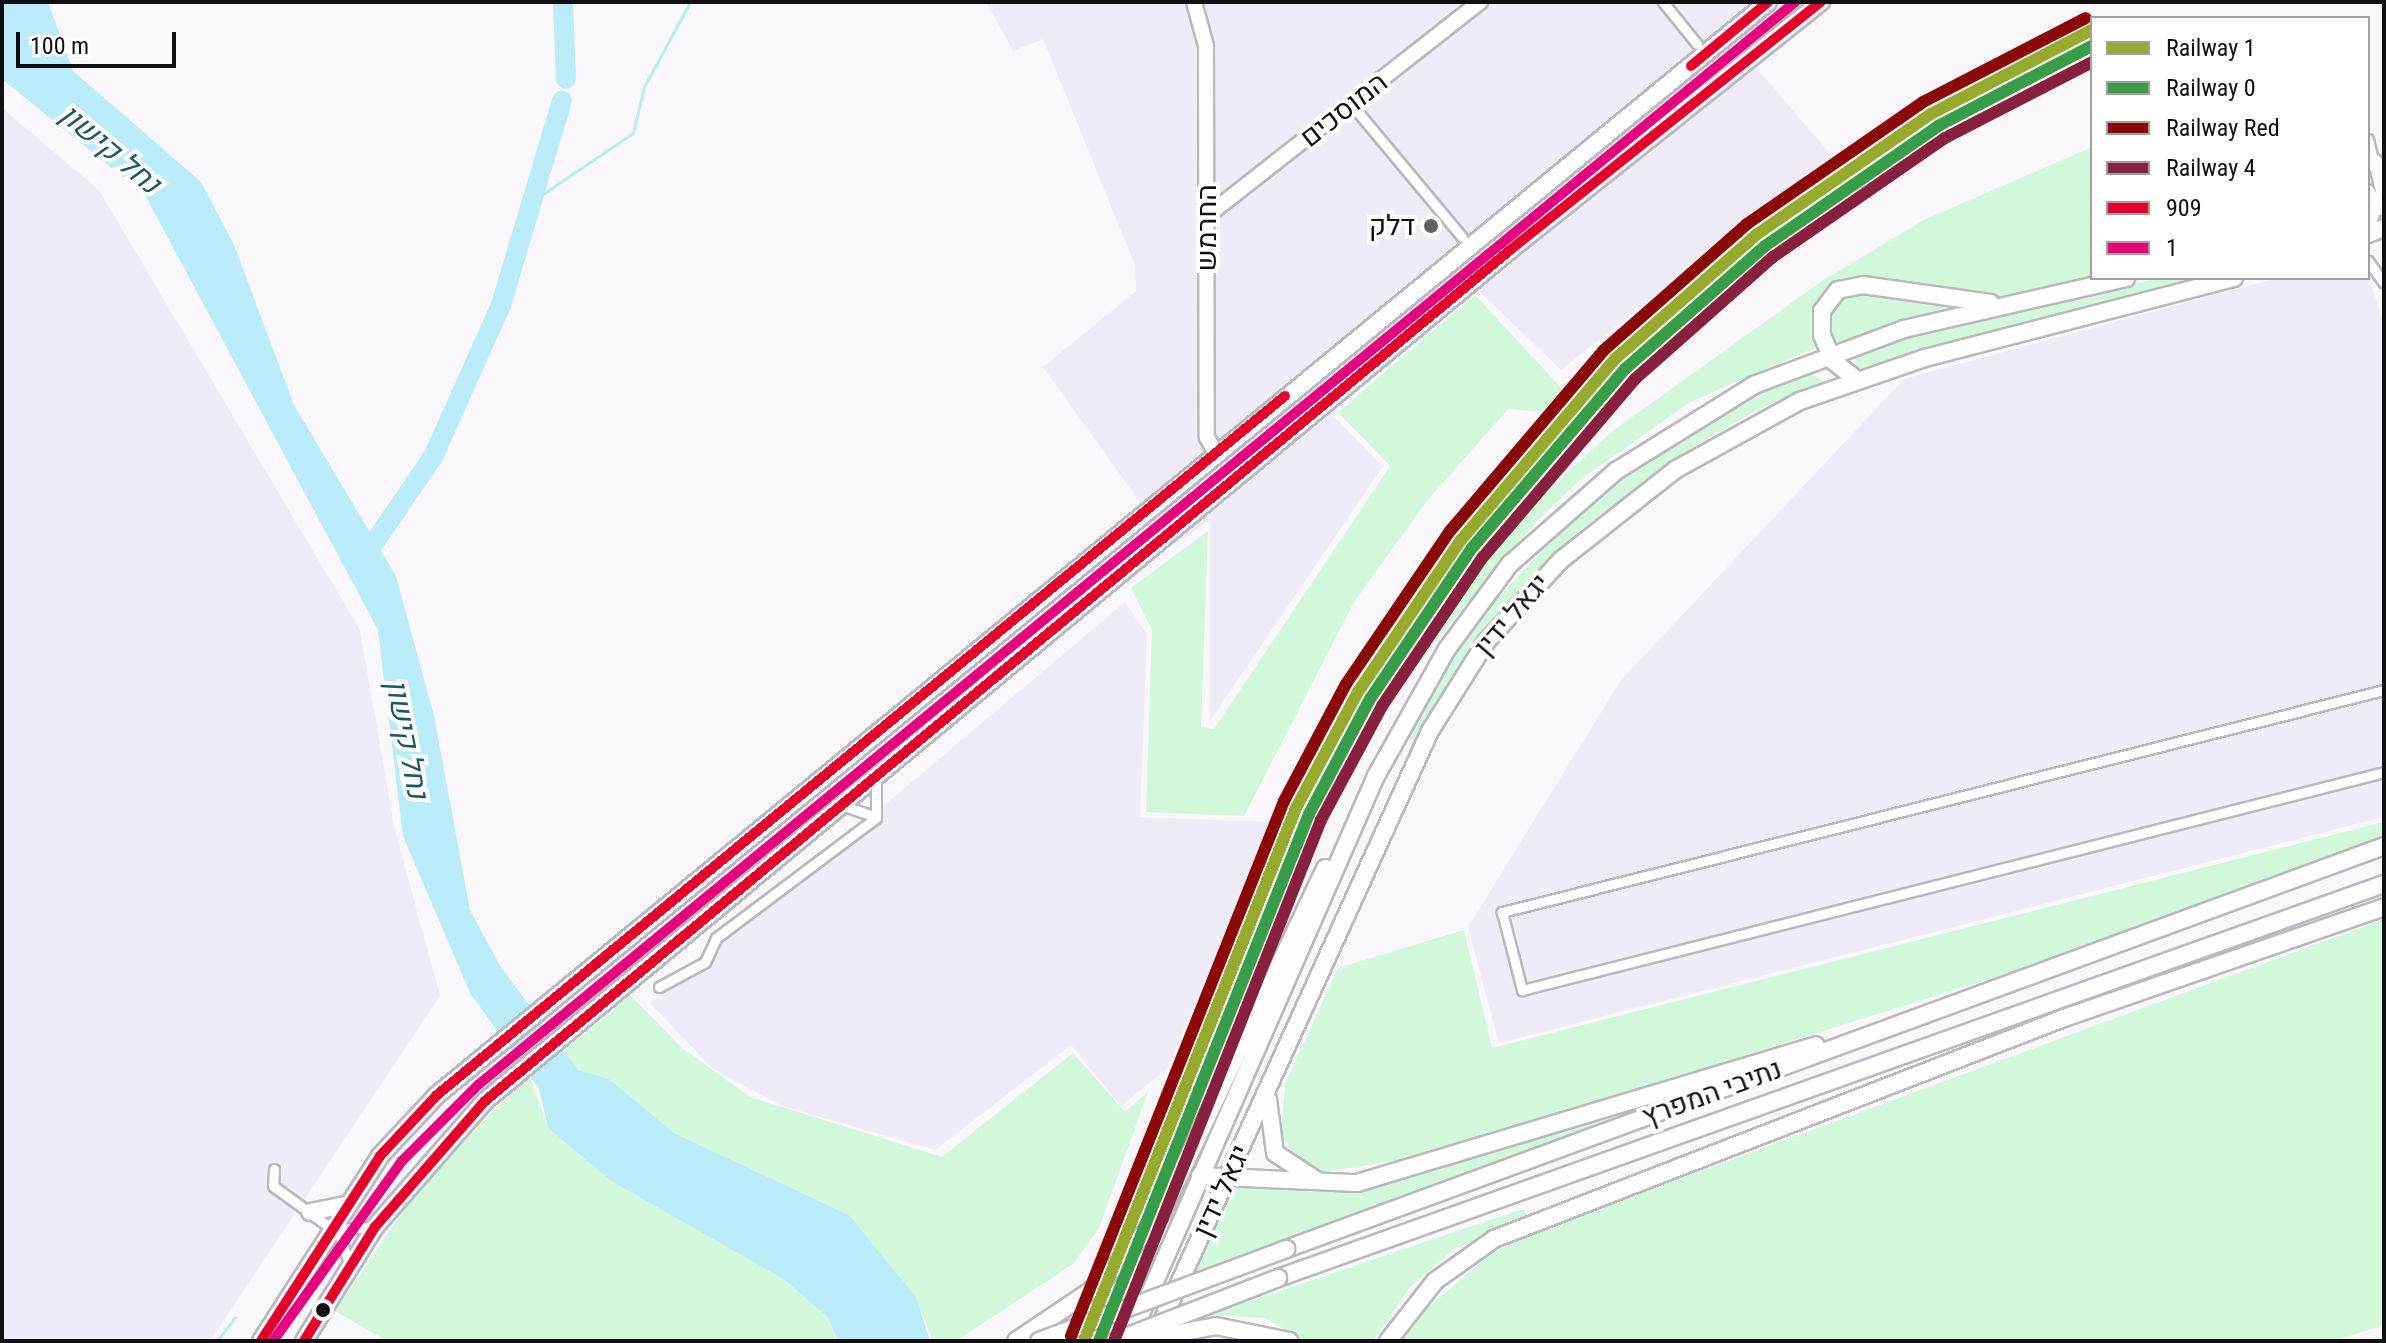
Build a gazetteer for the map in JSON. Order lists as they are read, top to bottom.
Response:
{
  "streets": {
    "highway": ["יגאל ידין", "נתיבי המפרץ"],
    "street": ["המוסכים", "החרמש"]
  },
  "crossings": [
    ["המוסכים", "החרמש"]
  ],
  "water": ["נחל קישון"],
  "places": ["דלק"],
  "lines": [
    "transit line 909",
    "transit line 1",
    "rail line Red",
    "rail line 1",
    "rail line 0",
    "rail line 4"
  ],
  "legend": [
    "Railway 1",
    "Railway 0",
    "Railway Red",
    "Railway 4",
    "909",
    "1"
  ],
  "scale_bar": "100 m"
}
